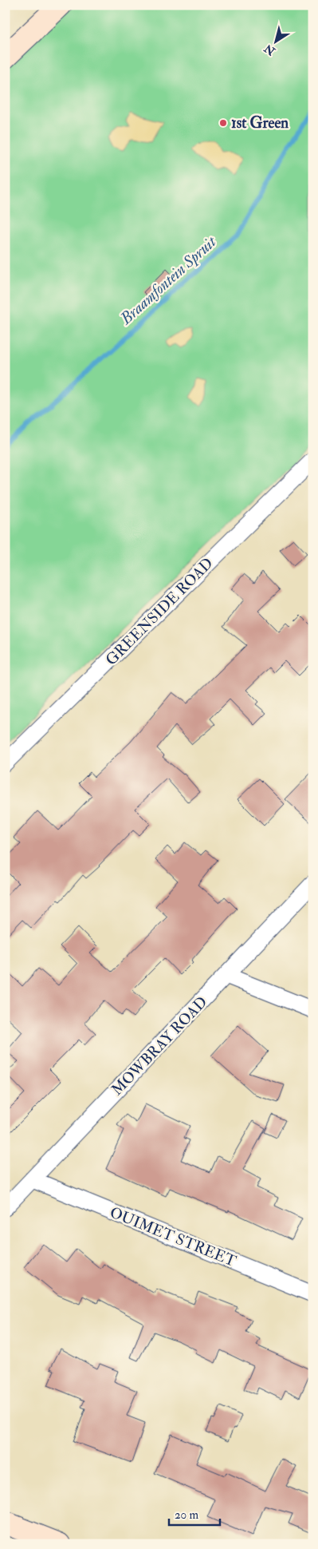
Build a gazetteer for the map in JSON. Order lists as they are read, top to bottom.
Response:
{
  "streets": {
    "street": ["GREENSIDE ROAD", "MOWBRAY ROAD", "OUIMET STREET"]
  },
  "crossings": [
    ["MOWBRAY ROAD", "OUIMET STREET"]
  ],
  "water": ["Braamfontein Spruit"],
  "places": ["1st Green"],
  "scale_bar": "20 m",
  "north": "bottom left"
}
